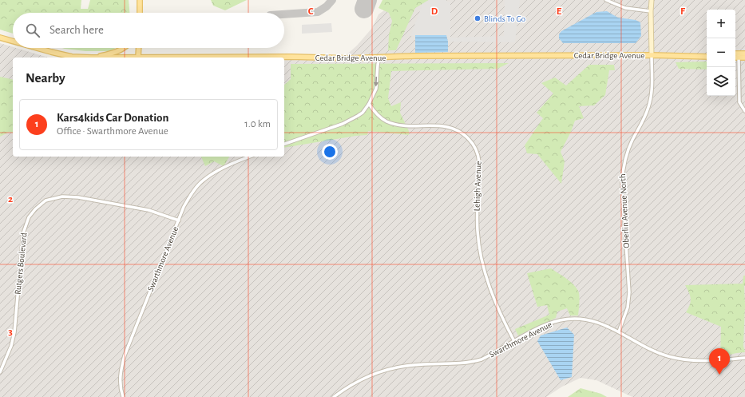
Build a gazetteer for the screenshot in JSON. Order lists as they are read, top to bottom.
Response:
{
  "streets": {
    "main road": ["Cedar Bridge Avenue"],
    "street": [
      "Lehigh Avenue",
      "Oberlin Avenue North",
      "Swarthmore Avenue",
      "Rutgers Boulevard"
    ]
  },
  "crossings": [
    ["Cedar Bridge Avenue", "Oberlin Avenue North"],
    ["Lehigh Avenue", "Swarthmore Avenue"],
    ["Oberlin Avenue North", "Swarthmore Avenue"],
    ["Swarthmore Avenue", "Rutgers Boulevard"]
  ],
  "places": ["Blinds To Go"],
  "page": {
    "map_buttons": ["+", "−"],
    "search": "Search here",
    "heading": "Nearby",
    "list": [
      {
        "mark": "1",
        "name": "Kars4kids Car Donation",
        "note": "Office · Swarthmore Avenue",
        "value": "1.0 km"
      }
    ],
    "pins": "1"
  },
  "grid": {
    "columns": [
      "C",
      "D",
      "E",
      "F"
    ],
    "rows": ["2", "3"]
  }
}
